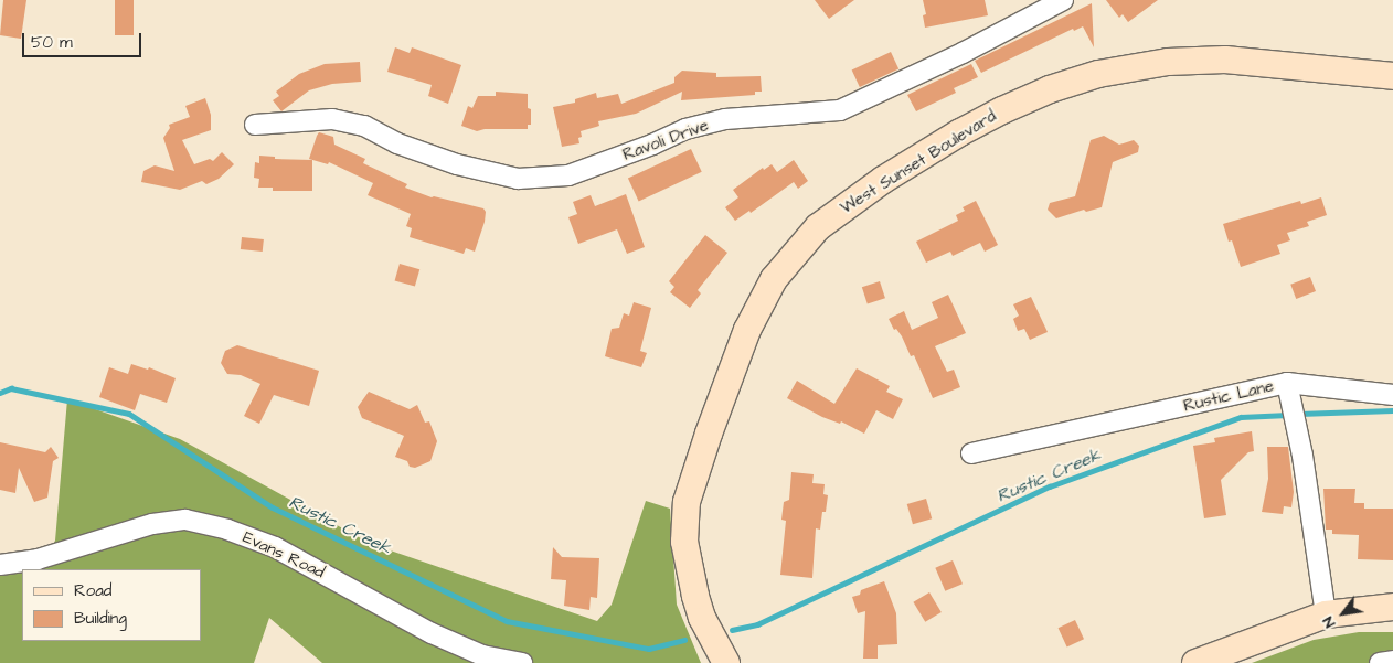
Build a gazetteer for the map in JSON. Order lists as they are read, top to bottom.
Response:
{
  "streets": {
    "main road": ["West Sunset Boulevard"],
    "street": ["Ravoli Drive", "Rustic Lane", "Evans Road"]
  },
  "water": ["Rustic Creek"],
  "legend": ["Road", "Building"],
  "scale_bar": "50 m",
  "north": "bottom left"
}
